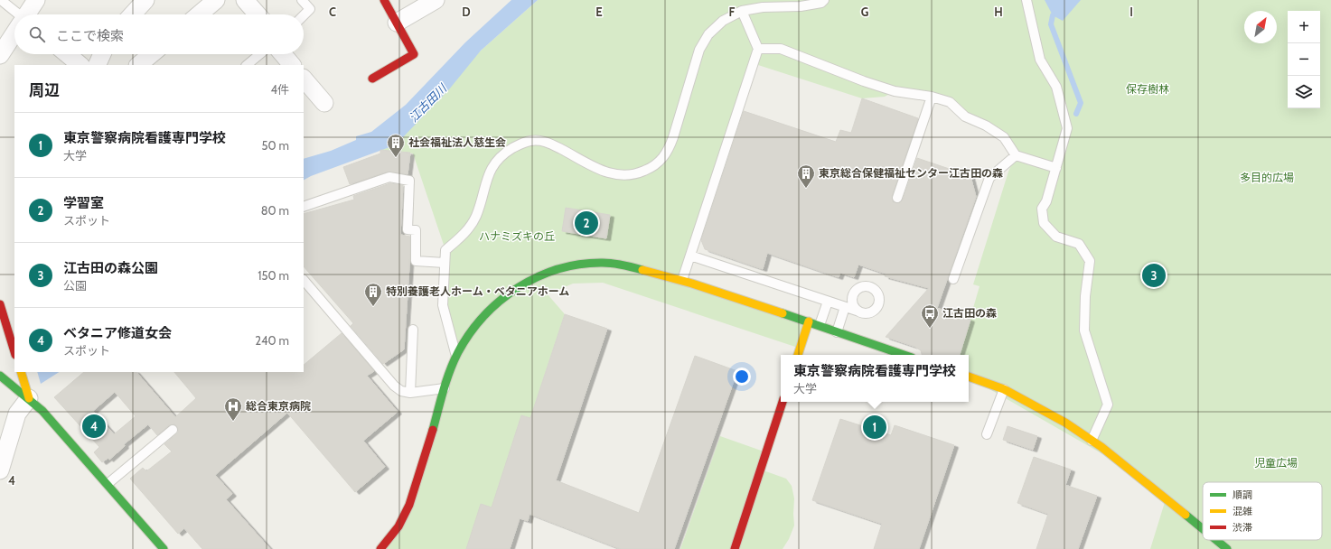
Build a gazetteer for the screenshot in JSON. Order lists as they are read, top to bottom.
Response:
{
  "water": ["江古田川"],
  "parks": [
    "保存樹林",
    "多目的広場",
    "ハナミズキの丘",
    "児童広場"
  ],
  "places": {
    "building": ["社会福祉法人慈生会", "東京総合保健福祉センター江古田の森", "特別養護老人ホーム・ベタニアホーム"],
    "bus stop": ["江古田の森"],
    "hospital": ["総合東京病院"]
  },
  "legend": ["順調", "混雑", "渋滞"],
  "north": "top right",
  "page": {
    "map_buttons": ["+", "−"],
    "search": "ここで検索",
    "heading": ["周辺", "4件"],
    "list": [
      {
        "mark": "1",
        "name": "東京警察病院看護専門学校",
        "note": "大学",
        "value": "50 m"
      },
      {
        "mark": "2",
        "name": "学習室",
        "note": "スポット",
        "value": "80 m"
      },
      {
        "mark": "3",
        "name": "江古田の森公園",
        "note": "公園",
        "value": "150 m"
      },
      {
        "mark": "4",
        "name": "ベタニア修道女会",
        "note": "スポット",
        "value": "240 m"
      }
    ],
    "pins": [
      "2",
      "3",
      "4",
      "1"
    ],
    "popup": ["東京警察病院看護専門学校", "大学"]
  },
  "grid": {
    "columns": [
      "C",
      "D",
      "E",
      "F",
      "G",
      "H",
      "I"
    ],
    "rows": ["4"]
  }
}
